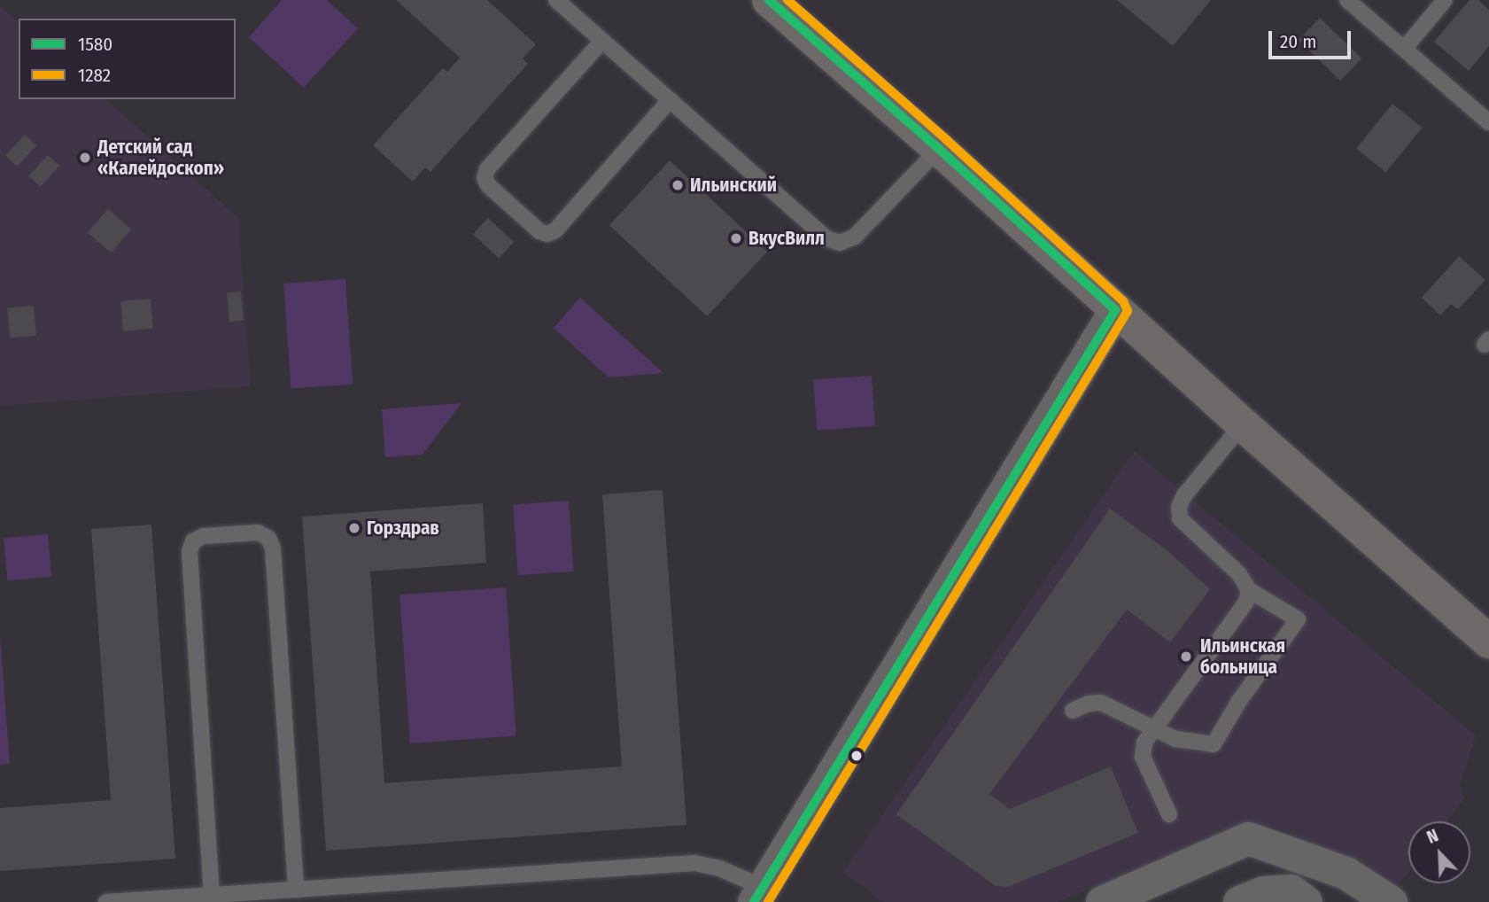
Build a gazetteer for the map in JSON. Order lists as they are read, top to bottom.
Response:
{
  "places": [
    "Детский сад «Калейдоскоп»",
    "Ильинский",
    "ВкусВилл",
    "Горздрав",
    "Ильинская больница"
  ],
  "lines": ["transit line 1580", "transit line 1282"],
  "legend": ["1580", "1282"],
  "scale_bar": "20 m",
  "north": "top left"
}
